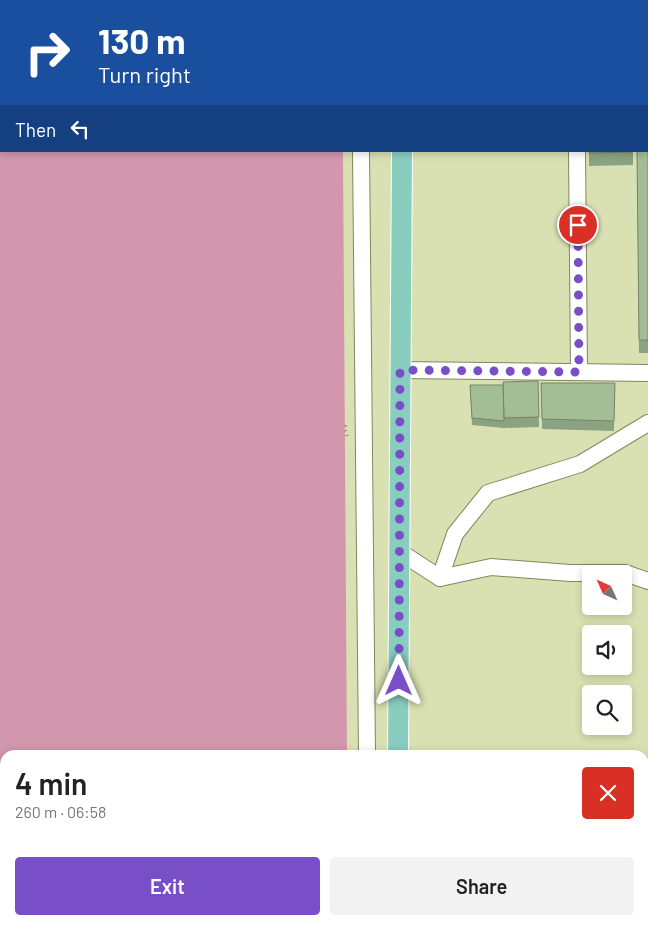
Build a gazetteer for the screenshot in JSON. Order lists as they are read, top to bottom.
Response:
{
  "north": "top left",
  "page": {
    "turn": ["130 m", "Turn right"],
    "then": "Then",
    "heading": ["4 min", "260 m · 06:58"],
    "buttons": ["Exit", "Share"]
  }
}
